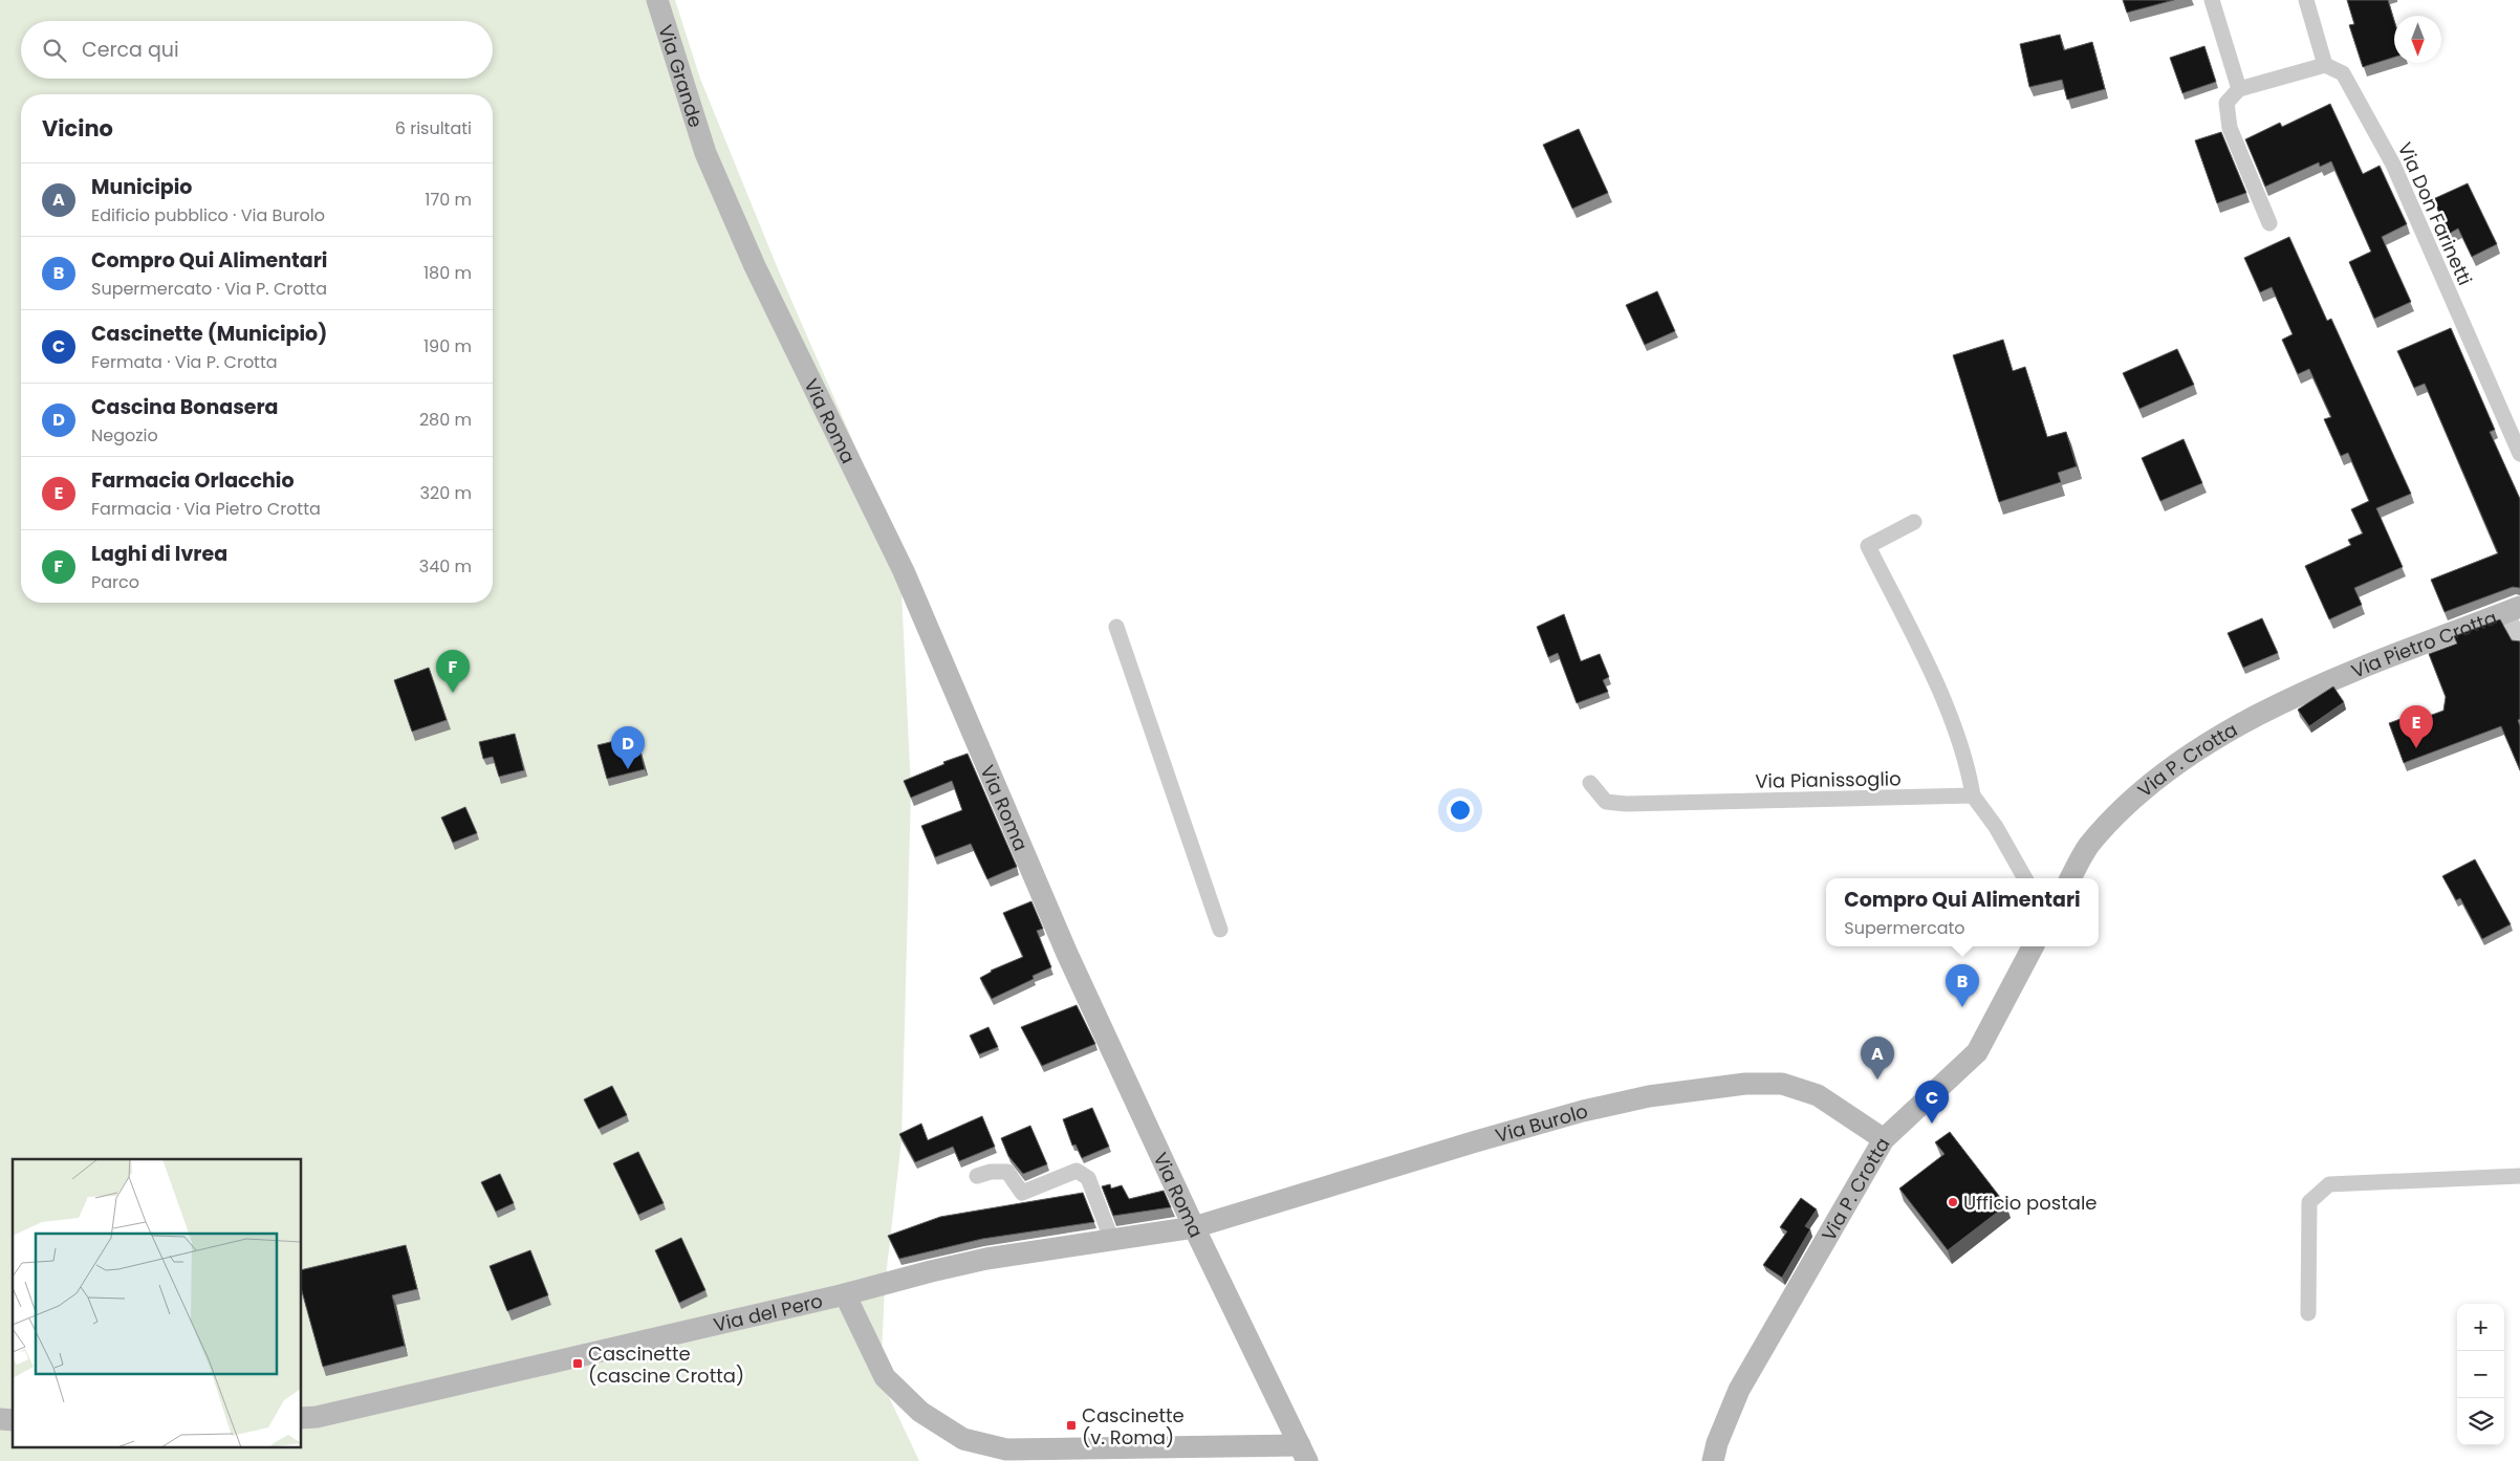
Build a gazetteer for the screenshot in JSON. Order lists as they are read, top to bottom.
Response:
{
  "streets": {
    "street": [
      "Via Grande",
      "Via Don Farinetti",
      "Via Roma",
      "Via Pietro Crotta",
      "Via P. Crotta",
      "Via Pianissoglio",
      "Via Burolo",
      "Via del Pero"
    ]
  },
  "crossings": [
    ["Via Grande", "Via Roma"],
    ["Via Roma", "Via Burolo"],
    ["Via Roma", "Via del Pero"],
    ["Via Pietro Crotta", "Via P. Crotta"],
    ["Via P. Crotta", "Via Burolo"],
    ["Via Burolo", "Via del Pero"]
  ],
  "places": {
    "other": ["Ufficio postale"],
    "transit": ["Cascinette (cascine Crotta)", "Cascinette (v. Roma)"]
  },
  "north": "bottom",
  "page": {
    "search": "Cerca qui",
    "heading": ["Vicino", "6 risultati"],
    "list": [
      {
        "mark": "A",
        "name": "Municipio",
        "note": "Edificio pubblico · Via Burolo",
        "value": "170 m"
      },
      {
        "mark": "B",
        "name": "Compro Qui Alimentari",
        "note": "Supermercato · Via P. Crotta",
        "value": "180 m"
      },
      {
        "mark": "C",
        "name": "Cascinette (Municipio)",
        "note": "Fermata · Via P. Crotta",
        "value": "190 m"
      },
      {
        "mark": "D",
        "name": "Cascina Bonasera",
        "note": "Negozio",
        "value": "280 m"
      },
      {
        "mark": "E",
        "name": "Farmacia Orlacchio",
        "note": "Farmacia · Via Pietro Crotta",
        "value": "320 m"
      },
      {
        "mark": "F",
        "name": "Laghi di Ivrea",
        "note": "Parco",
        "value": "340 m"
      }
    ],
    "pins": [
      "F",
      "E",
      "D",
      "B",
      "A",
      "C"
    ],
    "popup": ["Compro Qui Alimentari", "Supermercato"],
    "map_buttons": ["+", "−"]
  }
}
